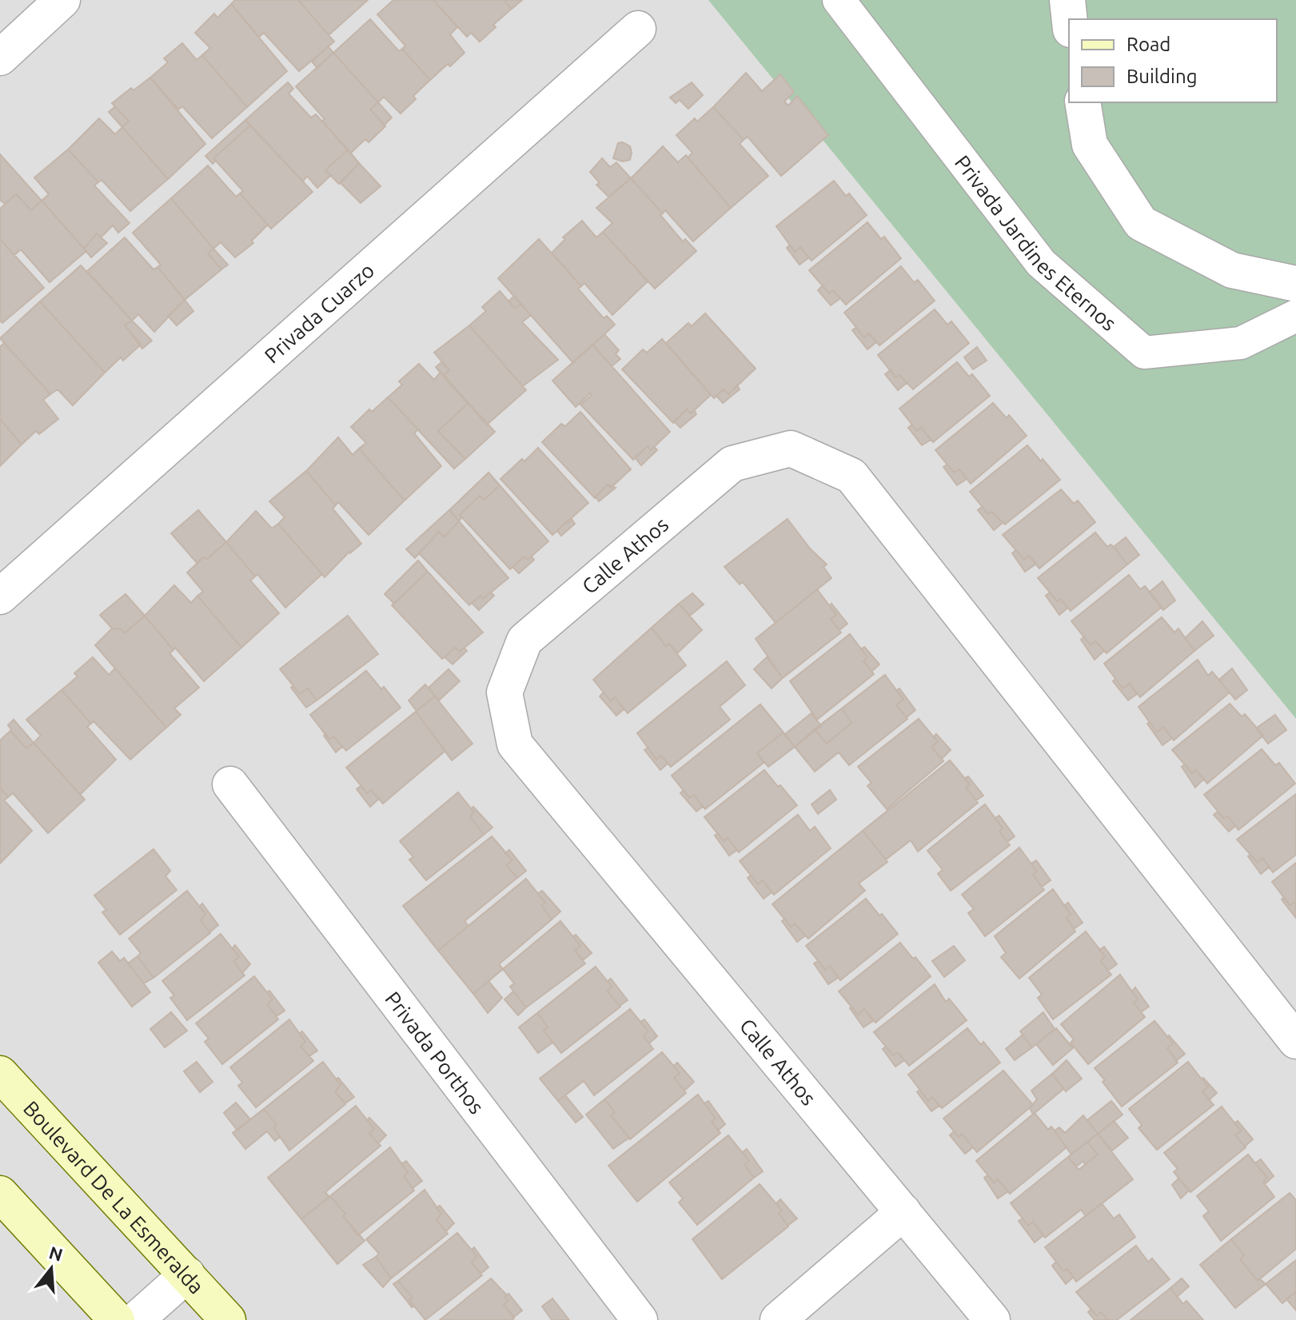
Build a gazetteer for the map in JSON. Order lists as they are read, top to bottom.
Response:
{
  "streets": {
    "street": [
      "Privada Cuarzo",
      "Calle Athos",
      "Privada Porthos",
      "Boulevard De La Esmeralda"
    ],
    "lane": ["Privada Jardines Eternos"]
  },
  "legend": ["Road", "Building"],
  "north": "top"
}
